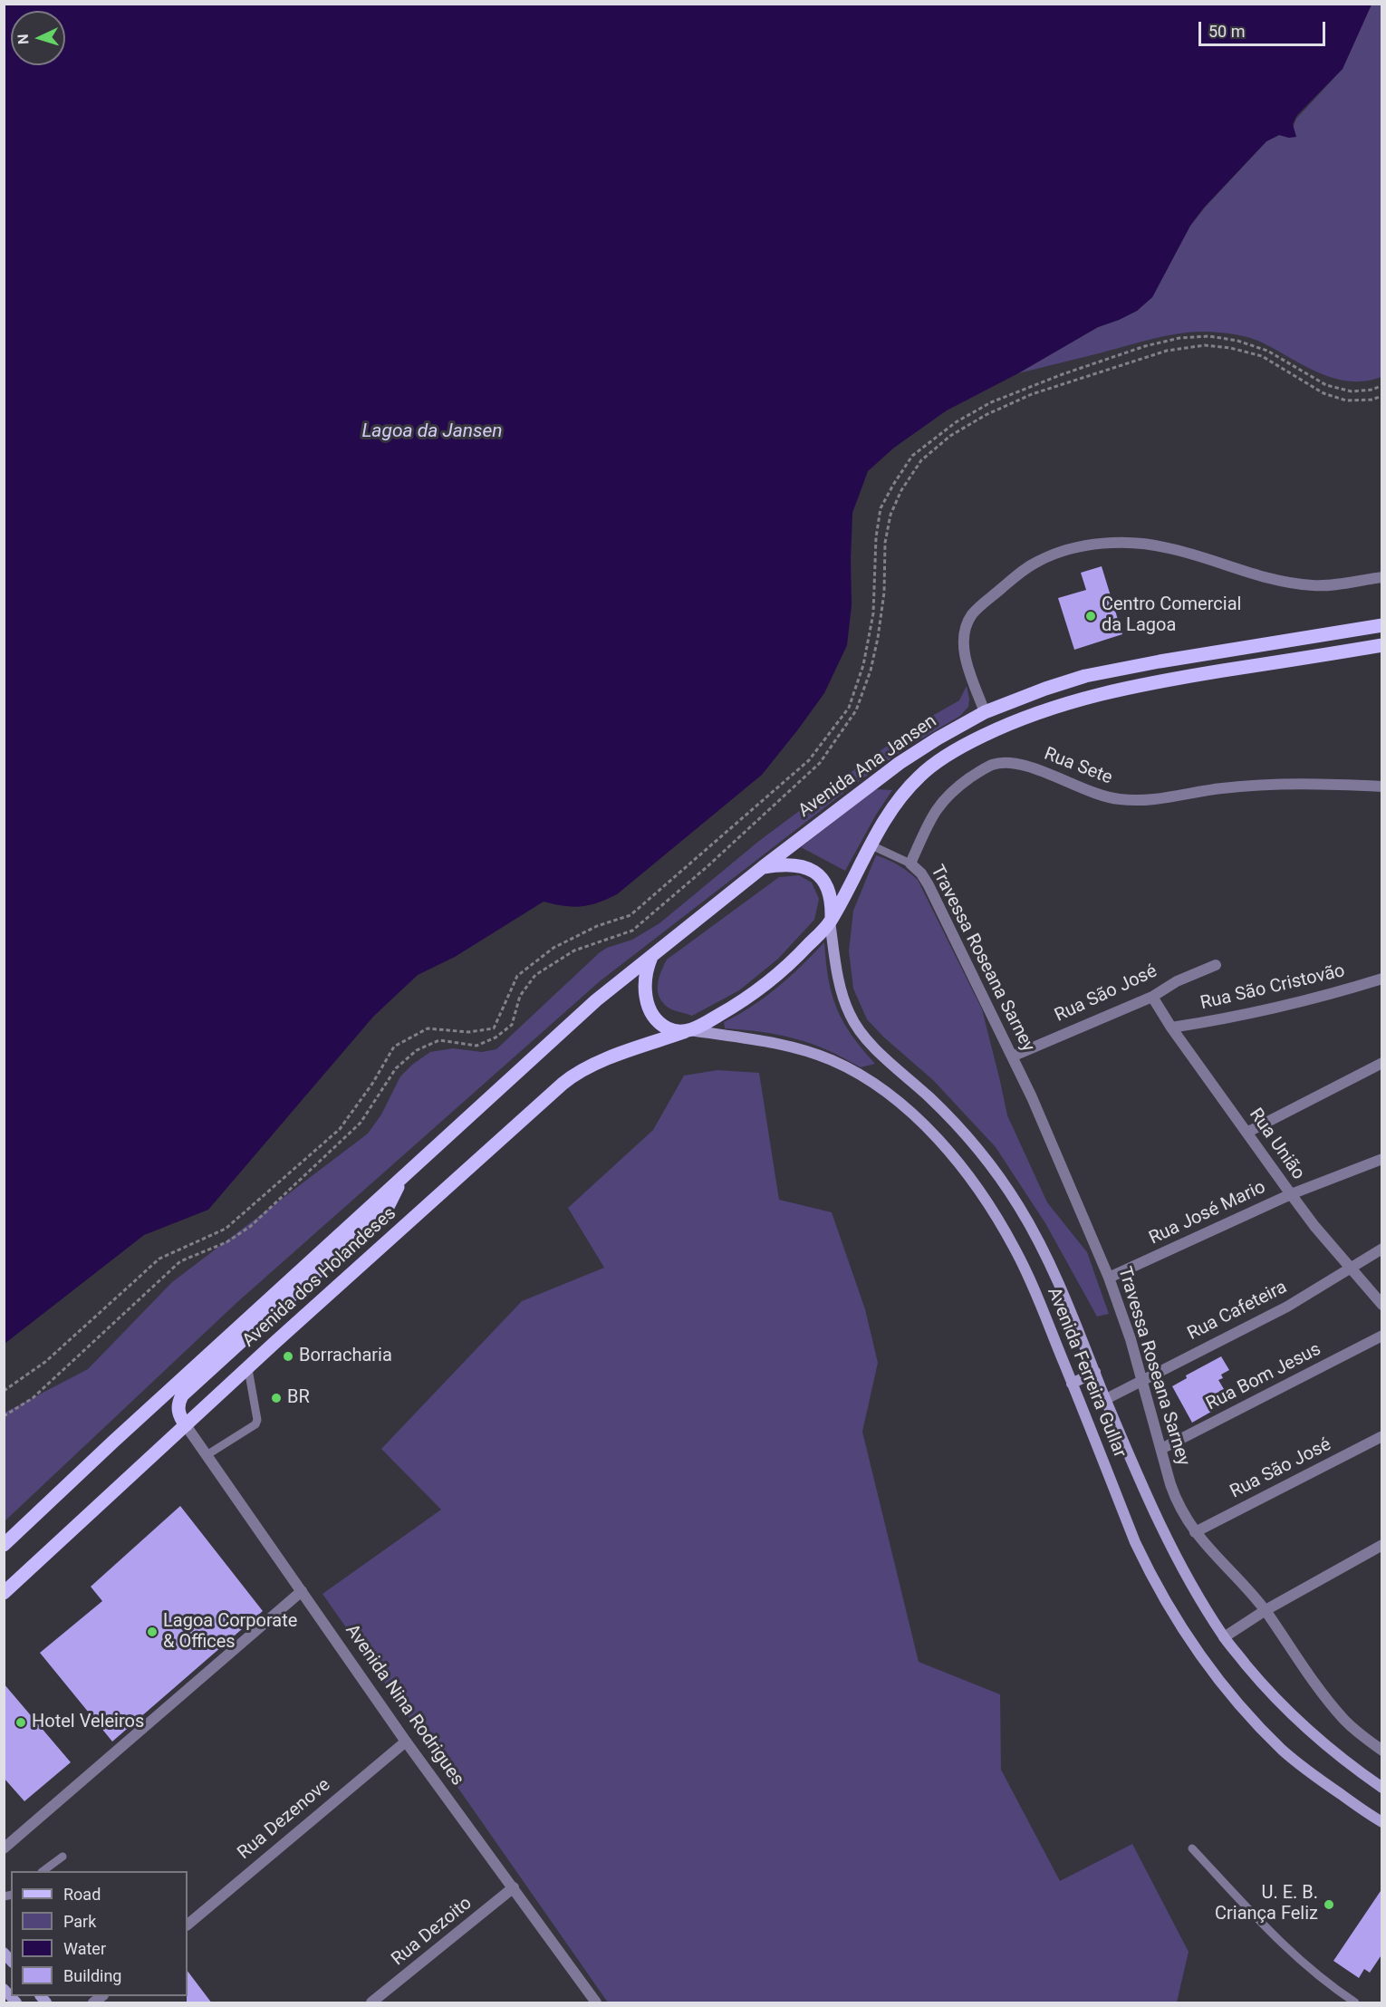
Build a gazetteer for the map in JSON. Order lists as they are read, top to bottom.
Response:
{
  "streets": {
    "main road": ["Avenida Ana Jansen", "Avenida dos Holandeses", "Avenida Ferreira Gullar"],
    "street": [
      "Rua Sete",
      "Travessa Roseana Sarney",
      "Rua São Cristovão",
      "Rua São José",
      "Rua União",
      "Rua José Mario",
      "Rua Cafeteira",
      "Rua Bom Jesus",
      "Avenida Nina Rodrigues",
      "Rua Dezenove",
      "Rua Dezoito"
    ]
  },
  "crossings": [
    ["Avenida Ana Jansen", "Avenida dos Holandeses"],
    ["Avenida Ana Jansen", "Avenida Ferreira Gullar"],
    ["Rua Sete", "Travessa Roseana Sarney"],
    ["Travessa Roseana Sarney", "Rua São José"],
    ["Travessa Roseana Sarney", "Rua José Mario"],
    ["Travessa Roseana Sarney", "Rua Cafeteira"],
    ["Travessa Roseana Sarney", "Rua Bom Jesus"],
    ["Rua São Cristovão", "Rua União"],
    ["Rua São José", "Rua União"],
    ["Rua União", "Rua José Mario"],
    ["Rua União", "Rua Cafeteira"],
    ["Avenida dos Holandeses", "Avenida Ferreira Gullar"],
    ["Avenida dos Holandeses", "Avenida Nina Rodrigues"],
    ["Rua Cafeteira", "Avenida Ferreira Gullar"],
    ["Avenida Nina Rodrigues", "Rua Dezenove"],
    ["Avenida Nina Rodrigues", "Rua Dezoito"]
  ],
  "water": ["Lagoa da Jansen"],
  "places": [
    "Centro Comercial da Lagoa",
    "Borracharia",
    "BR",
    "Lagoa Corporate & Offices",
    "Hotel Veleiros",
    "U. E. B. Criança Feliz"
  ],
  "legend": [
    "Road",
    "Park",
    "Water",
    "Building"
  ],
  "scale_bar": "50 m",
  "north": "left"
}
